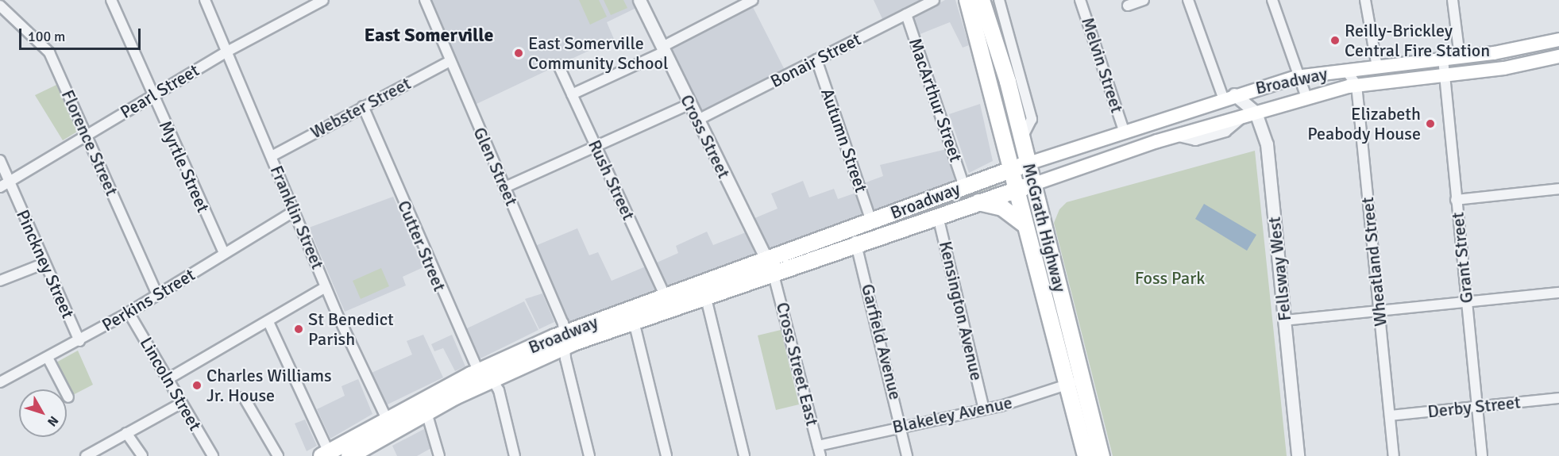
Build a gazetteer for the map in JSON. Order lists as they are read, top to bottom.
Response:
{
  "streets": {
    "main road": ["Broadway", "McGrath Highway"],
    "street": [
      "Bonair Street",
      "Melvin Street",
      "Pearl Street",
      "MacArthur Street",
      "Webster Street",
      "Cross Street",
      "Autumn Street",
      "Florence Street",
      "Myrtle Street",
      "Glen Street",
      "Rush Street",
      "Franklin Street",
      "Cutter Street",
      "Grant Street",
      "Wheatland Street",
      "Pinckney Street",
      "Fellsway West",
      "Perkins Street",
      "Kensington Avenue",
      "Garfield Avenue",
      "Cross Street East",
      "Lincoln Street",
      "Derby Street",
      "Blakeley Avenue"
    ]
  },
  "crossings": [
    ["Bonair Street", "MacArthur Street"],
    ["Bonair Street", "Cross Street"],
    ["Bonair Street", "Autumn Street"],
    ["Melvin Street", "Broadway"],
    ["Broadway", "MacArthur Street"],
    ["Broadway", "Cross Street"],
    ["Broadway", "Autumn Street"],
    ["Broadway", "Glen Street"],
    ["Broadway", "Rush Street"],
    ["Broadway", "Franklin Street"],
    ["Broadway", "McGrath Highway"],
    ["Broadway", "Cutter Street"],
    ["Broadway", "Grant Street"],
    ["Broadway", "Wheatland Street"],
    ["Broadway", "Fellsway West"],
    ["Broadway", "Kensington Avenue"],
    ["Broadway", "Garfield Avenue"],
    ["Broadway", "Cross Street East"],
    ["Pearl Street", "Florence Street"],
    ["Pearl Street", "Myrtle Street"],
    ["Pearl Street", "Franklin Street"],
    ["Pearl Street", "Pinckney Street"],
    ["Webster Street", "Glen Street"],
    ["Webster Street", "Franklin Street"],
    ["Webster Street", "Cutter Street"],
    ["Cross Street", "Cross Street East"],
    ["Florence Street", "Perkins Street"],
    ["Myrtle Street", "Perkins Street"],
    ["Franklin Street", "Perkins Street"],
    ["McGrath Highway", "Blakeley Avenue"],
    ["Grant Street", "Derby Street"],
    ["Wheatland Street", "Derby Street"],
    ["Pinckney Street", "Perkins Street"],
    ["Perkins Street", "Lincoln Street"],
    ["Kensington Avenue", "Blakeley Avenue"],
    ["Garfield Avenue", "Blakeley Avenue"],
    ["Cross Street East", "Blakeley Avenue"]
  ],
  "districts": ["East Somerville"],
  "parks": ["Foss Park"],
  "places": [
    "Reilly-Brickley Central Fire Station",
    "East Somerville Community School",
    "Elizabeth Peabody House",
    "St Benedict Parish",
    "Charles Williams Jr. House"
  ],
  "scale_bar": "100 m",
  "north": "bottom right"
}
